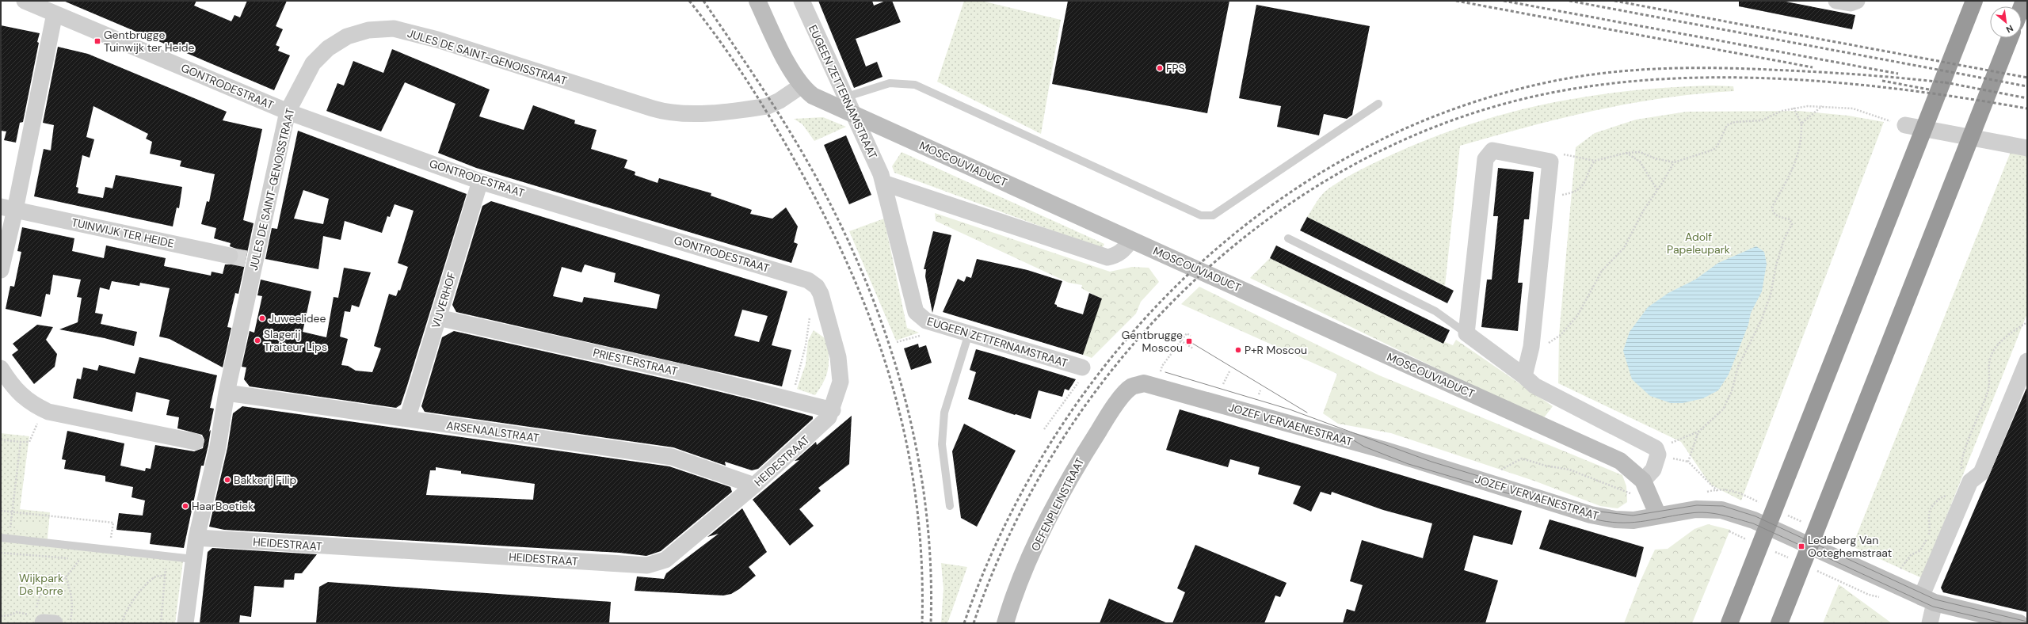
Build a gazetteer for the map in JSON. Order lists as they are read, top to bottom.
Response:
{
  "streets": {
    "street": [
      "JULES DE SAINT-GENOISSTRAAT",
      "GONTRODESTRAAT",
      "EUGEEN ZETTERNAMSTRAAT",
      "MOSCOUVIADUCT",
      "TUINWIJK TER HEIDE",
      "VIJVERHOF",
      "PRIESTERSTRAAT",
      "JOZEF VERVAENESTRAAT",
      "ARSENAALSTRAAT",
      "HEIDESTRAAT",
      "OEFENPLEINSTRAAT"
    ]
  },
  "crossings": [
    ["JULES DE SAINT-GENOISSTRAAT", "GONTRODESTRAAT"],
    ["JULES DE SAINT-GENOISSTRAAT", "MOSCOUVIADUCT"],
    ["JULES DE SAINT-GENOISSTRAAT", "ARSENAALSTRAAT"],
    ["JULES DE SAINT-GENOISSTRAAT", "HEIDESTRAAT"],
    ["GONTRODESTRAAT", "VIJVERHOF"],
    ["GONTRODESTRAAT", "PRIESTERSTRAAT"],
    ["GONTRODESTRAAT", "HEIDESTRAAT"],
    ["MOSCOUVIADUCT", "JOZEF VERVAENESTRAAT"],
    ["VIJVERHOF", "PRIESTERSTRAAT"],
    ["VIJVERHOF", "ARSENAALSTRAAT"],
    ["PRIESTERSTRAAT", "HEIDESTRAAT"],
    ["JOZEF VERVAENESTRAAT", "OEFENPLEINSTRAAT"],
    ["ARSENAALSTRAAT", "HEIDESTRAAT"]
  ],
  "parks": ["Adolf Papeleupark", "Wijkpark De Porre"],
  "places": {
    "transit": ["Gentbrugge Tuinwijk ter Heide", "Gentbrugge Moscou", "Ledeberg Van Ooteghemstraat"],
    "other": [
      "FPS",
      "Juweelidee",
      "Slagerij Traiteur Lips",
      "P+R Moscou",
      "Bakkerij Filip",
      "HaarBoetiek"
    ]
  },
  "north": "bottom right"
}
